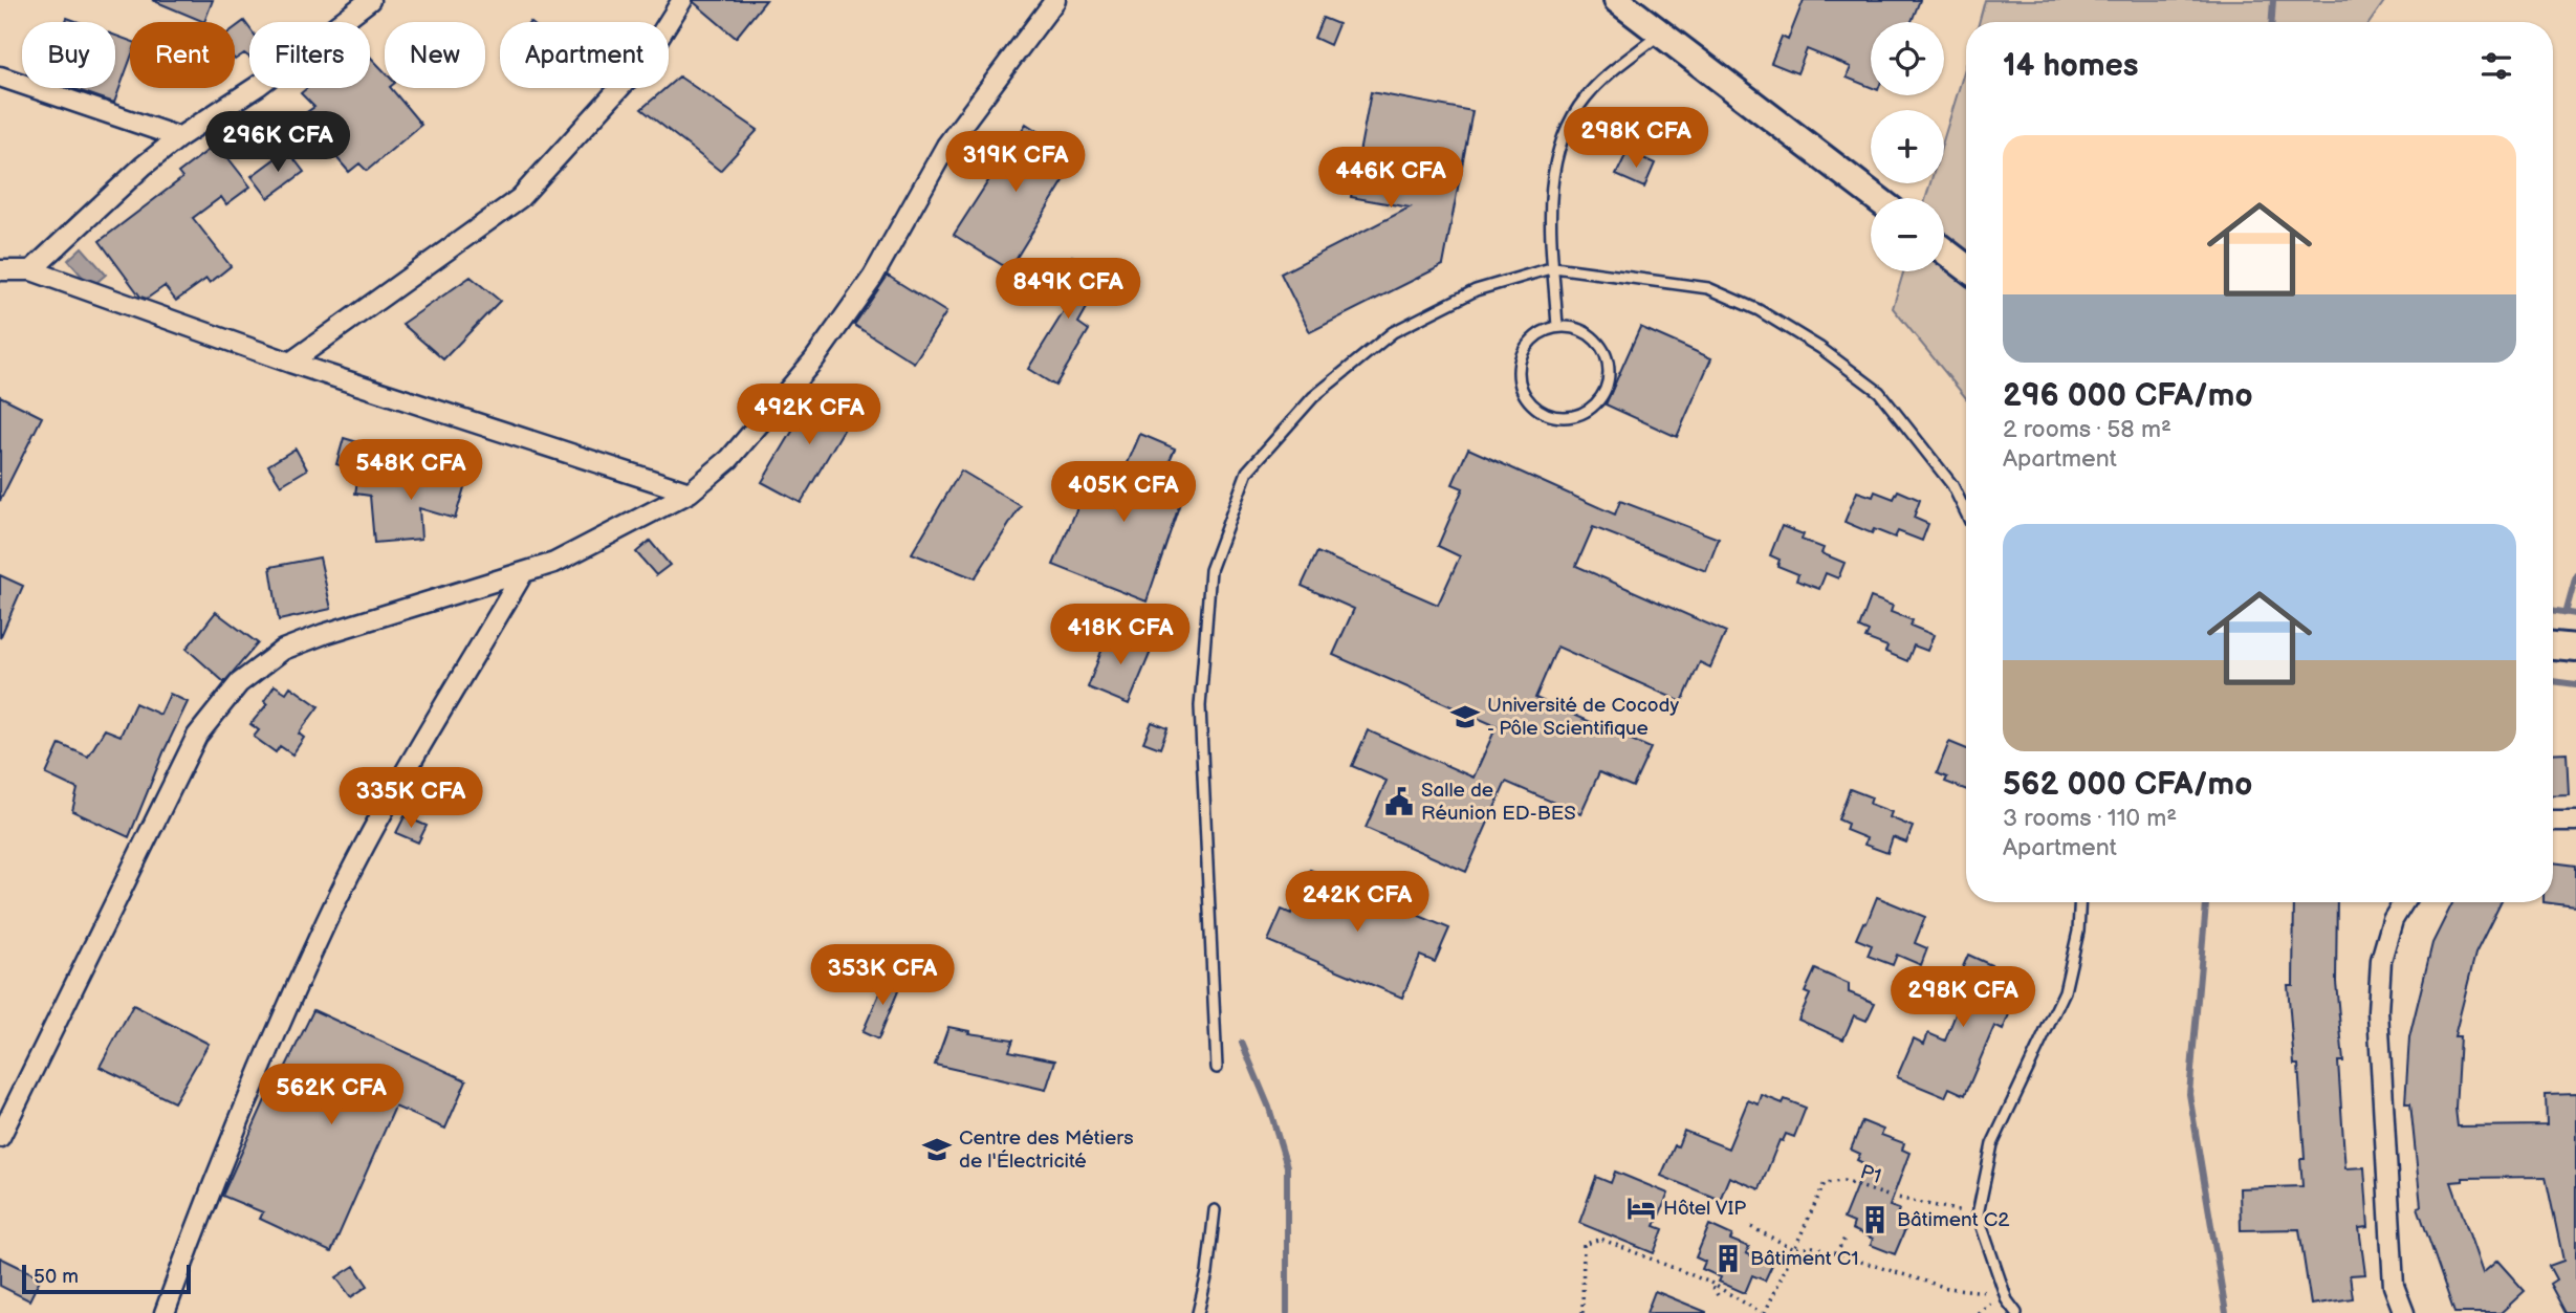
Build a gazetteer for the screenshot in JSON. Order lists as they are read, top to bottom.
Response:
{
  "streets": {
    "path": ["P1"]
  },
  "places": {
    "school or university": ["Université de Cocody - Pôle Scientifique", "Centre des Métiers de l'Électricité"],
    "public building": ["Salle de Réunion ED-BES"],
    "hotel": ["Hôtel VIP"],
    "building": ["Bâtiment C2", "Bâtiment C1"]
  },
  "scale_bar": "50 m",
  "page": {
    "map_buttons": ["+", "−"],
    "chip": [
      "Buy",
      "Rent",
      "Filters",
      "New",
      "Apartment"
    ],
    "heading": "14 homes",
    "price": [
      "298K CFA",
      "296K CFA",
      "319K CFA",
      "446K CFA",
      "849K CFA",
      "492K CFA",
      "548K CFA",
      "405K CFA",
      "418K CFA",
      "335K CFA",
      "242K CFA",
      "353K CFA",
      "298K CFA",
      "562K CFA"
    ],
    "list": [
      {
        "name": "296 000 CFA/mo",
        "note": "2 rooms · 58 m² · Apartment"
      },
      {
        "name": "562 000 CFA/mo",
        "note": "3 rooms · 110 m² · Apartment"
      }
    ],
    "scale": "50 m"
  }
}
